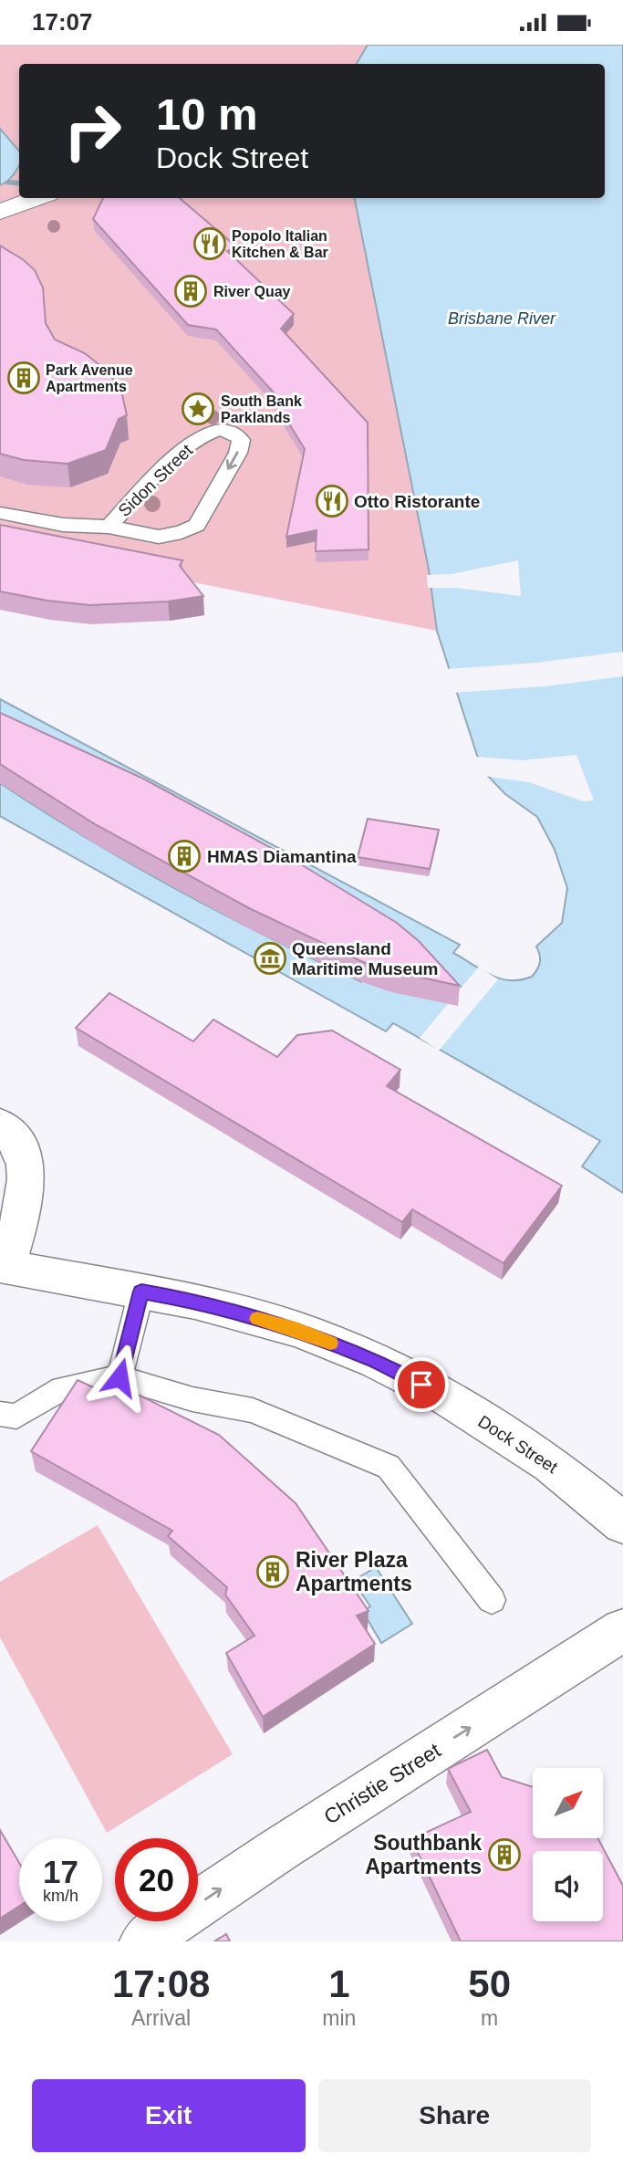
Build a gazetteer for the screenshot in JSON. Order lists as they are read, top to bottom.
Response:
{
  "streets": {
    "street": ["Dock Street", "Christie Street"],
    "lane": ["Sidon Street"]
  },
  "one_way": ["Christie Street"],
  "water": ["Brisbane River"],
  "places": {
    "restaurant": ["Popolo Italian Kitchen & Bar", "Otto Ristorante"],
    "building": [
      "River Quay",
      "Park Avenue Apartments",
      "HMAS Diamantina",
      "River Plaza Apartments",
      "Southbank Apartments"
    ],
    "place": ["South Bank Parklands"],
    "museum": ["Queensland Maritime Museum"]
  },
  "north": "top right",
  "page": {
    "status": "17:07",
    "turn": ["10 m", "Dock Street"],
    "speed": "17 km/h",
    "limit": "20",
    "eta": [
      "17:08",
      "Arrival",
      "1",
      "min",
      "50",
      "m"
    ],
    "buttons": ["Exit", "Share"]
  }
}
